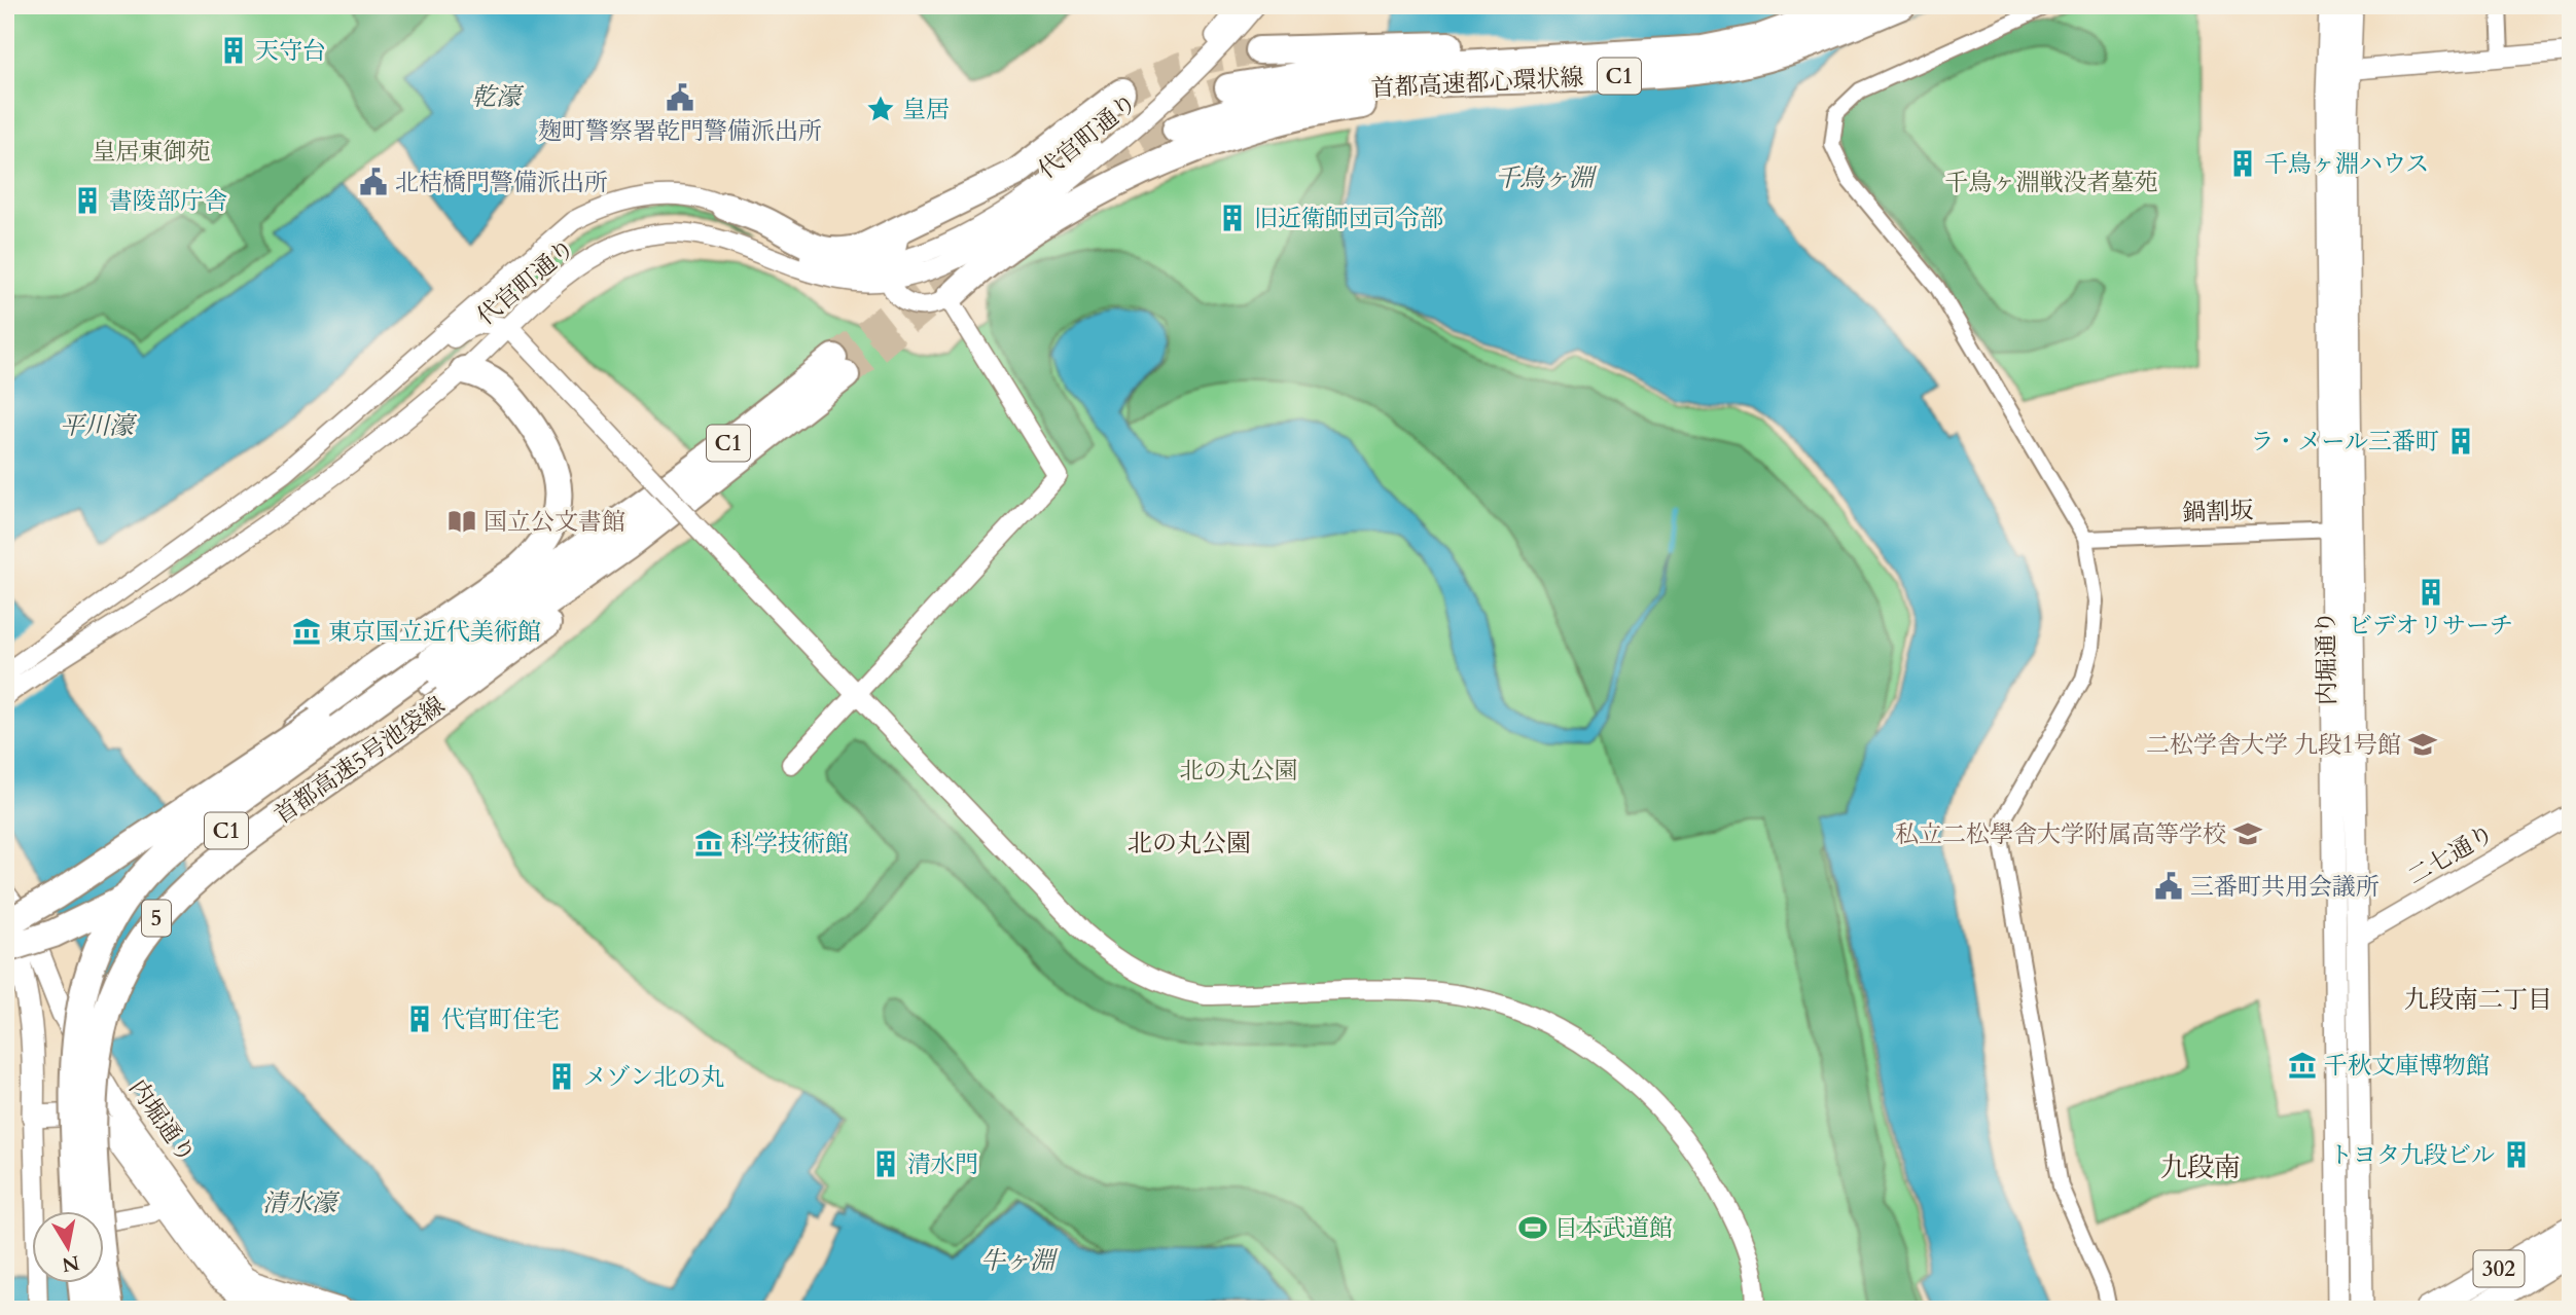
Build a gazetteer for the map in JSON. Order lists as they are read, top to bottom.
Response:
{
  "streets": {
    "highway": [
      "C1",
      "首都高速都心環状線",
      "首都高速5号池袋線",
      "5"
    ],
    "main road": ["内堀通り", "302"],
    "street": ["代官町通り", "鍋割坂", "二七通り"]
  },
  "crossings": [
    ["C1", "首都高速都心環状線"],
    ["C1", "内堀通り"],
    ["C1", "首都高速5号池袋線"],
    ["鍋割坂", "内堀通り"],
    ["内堀通り", "二七通り"]
  ],
  "districts": ["北の丸公園", "九段南二丁目", "九段南"],
  "water": [
    "乾濠",
    "千鳥ヶ淵",
    "平川濠",
    "清水濠",
    "牛ヶ淵"
  ],
  "parks": ["皇居東御苑", "千鳥ヶ淵戦没者墓苑", "北の丸公園"],
  "places": {
    "building": [
      "天守台",
      "千鳥ヶ淵ハウス",
      "書陵部庁舎",
      "旧近衛師団司令部",
      "ラ・メール三番町",
      "ビデオリサーチ",
      "代官町住宅",
      "メゾン北の丸",
      "トヨタ九段ビル",
      "清水門"
    ],
    "public building": ["麹町警察署乾門警備派出所", "北桔橋門警備派出所", "三番町共用会議所"],
    "place": ["皇居"],
    "library": ["国立公文書館"],
    "museum": ["東京国立近代美術館", "科学技術館", "千秋文庫博物館"],
    "school or university": ["二松学舎大学 九段1号館", "私立二松學舎大学附属高等学校"],
    "sports": ["日本武道館"]
  },
  "north": "bottom"
}
